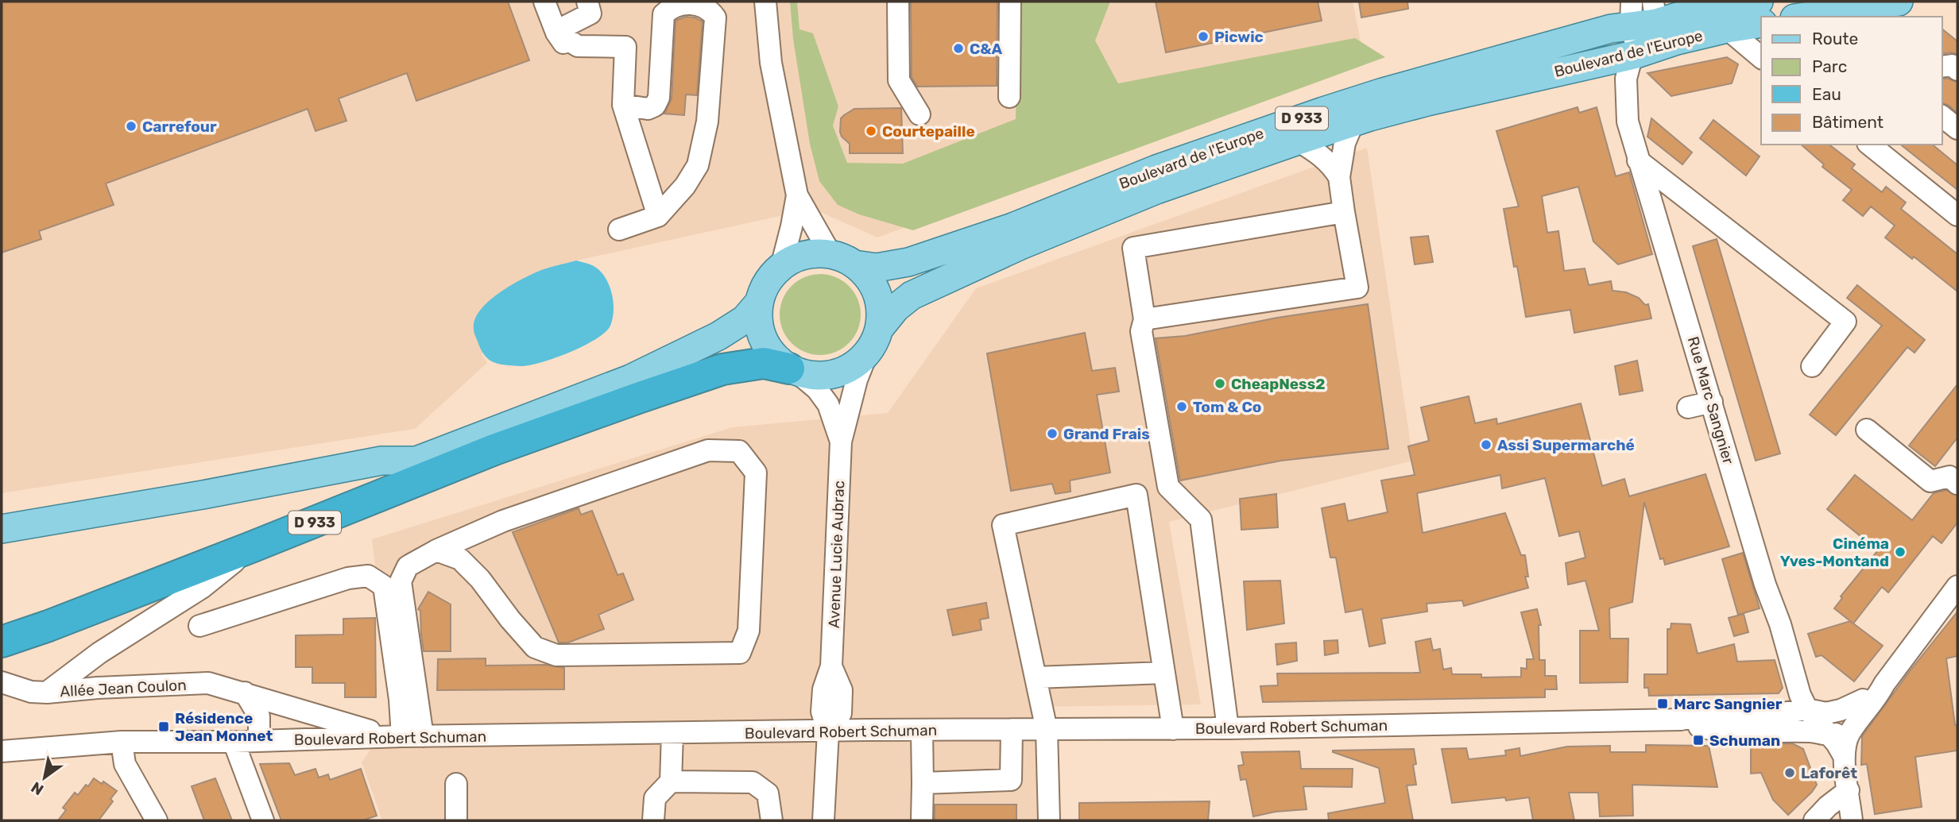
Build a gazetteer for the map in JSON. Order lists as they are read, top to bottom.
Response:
{
  "streets": {
    "highway": ["D 933"],
    "main road": ["Boulevard de l'Europe"],
    "street": [
      "Rue Marc Sangnier",
      "Avenue Lucie Aubrac",
      "Allée Jean Coulon",
      "Boulevard Robert Schuman"
    ]
  },
  "crossings": [
    ["Boulevard de l'Europe", "D 933"],
    ["Boulevard de l'Europe", "Rue Marc Sangnier"],
    ["Boulevard de l'Europe", "Avenue Lucie Aubrac"],
    ["D 933", "Avenue Lucie Aubrac"],
    ["Rue Marc Sangnier", "Boulevard Robert Schuman"],
    ["Avenue Lucie Aubrac", "Boulevard Robert Schuman"],
    ["Allée Jean Coulon", "Boulevard Robert Schuman"]
  ],
  "places": {
    "other": [
      "Picwic",
      "C&A",
      "Carrefour",
      "Courtepaille",
      "CheapNess2",
      "Tom & Co",
      "Grand Frais",
      "Assi Supermarché",
      "Cinéma Yves-Montand",
      "Laforêt"
    ],
    "transit": ["Marc Sangnier", "Résidence Jean Monnet", "Schuman"]
  },
  "legend": [
    "Route",
    "Parc",
    "Eau",
    "Bâtiment"
  ],
  "north": "bottom left"
}
